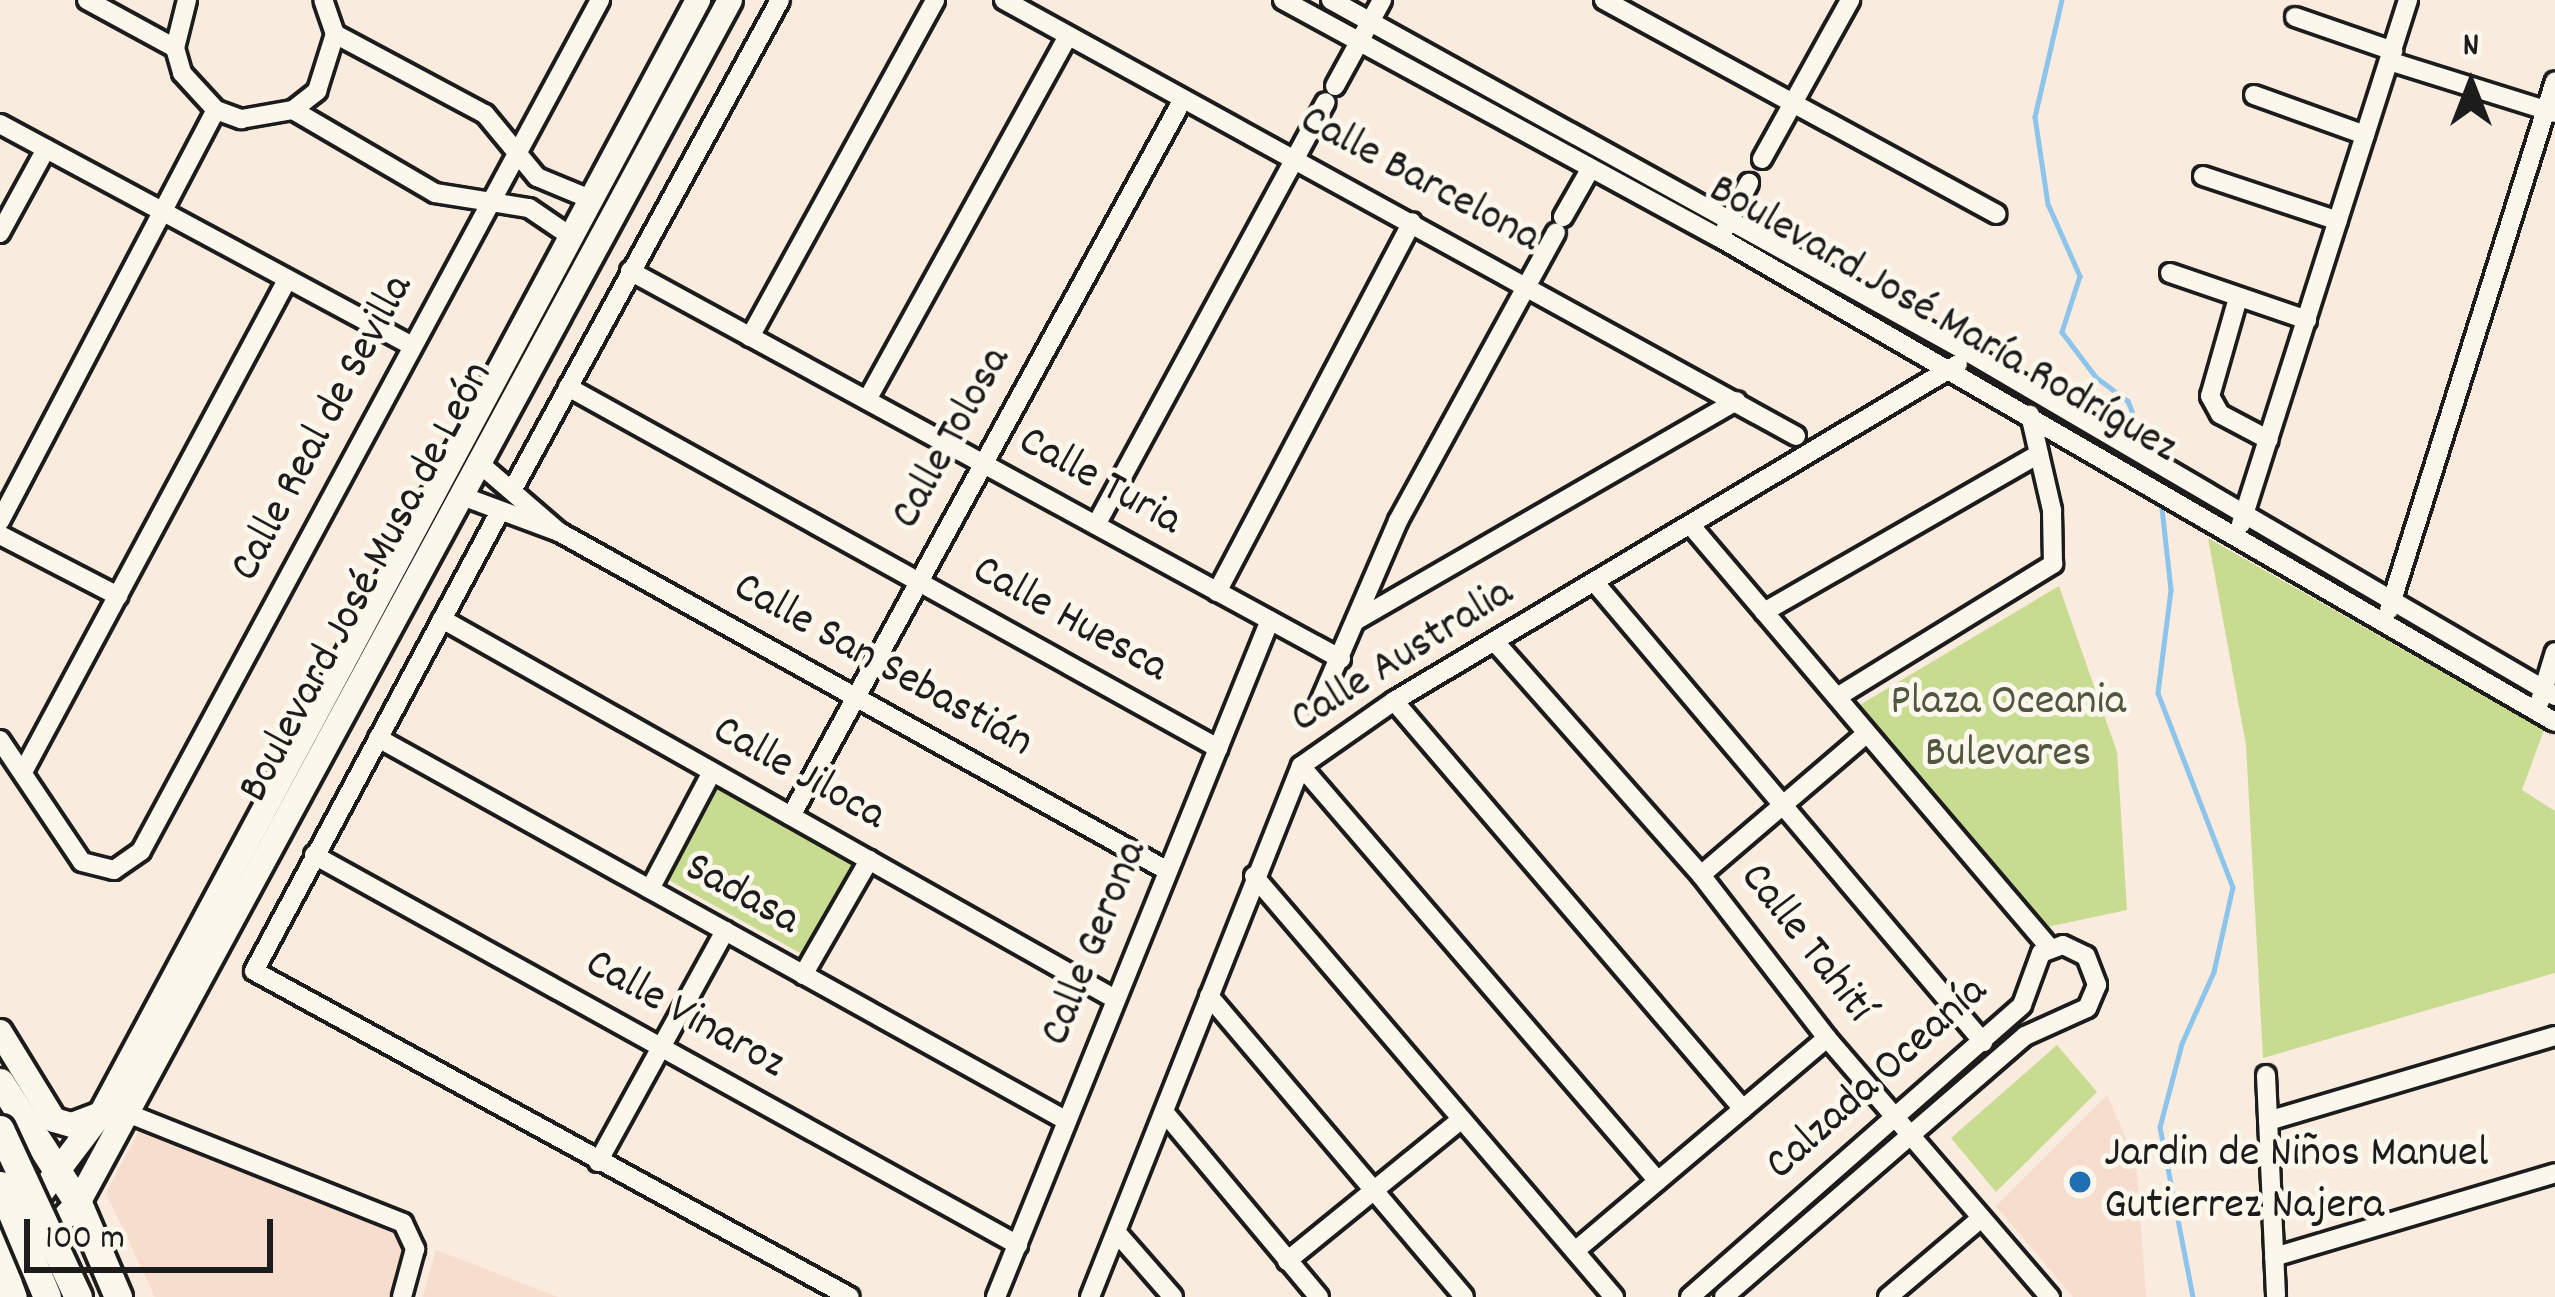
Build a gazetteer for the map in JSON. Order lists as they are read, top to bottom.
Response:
{
  "streets": {
    "main road": ["Boulevard José Musa de León"],
    "street": [
      "Calle Barcelona",
      "Boulevard José María Rodríguez",
      "Calle Real de Sevilla",
      "Calle Tolosa",
      "Calle Turia",
      "Calle Huesca",
      "Calle Australia",
      "Calle San Sebastián",
      "Calle Jiloca",
      "Sadasa",
      "Calle Gerona",
      "Calle Tahití",
      "Calle Vinaroz",
      "Calzada Oceanía"
    ]
  },
  "crossings": [
    ["Calle Barcelona", "Calle Tolosa"],
    ["Boulevard José María Rodríguez", "Calle Australia"],
    ["Calle Tolosa", "Calle Turia"],
    ["Calle Tolosa", "Calle Huesca"],
    ["Calle Tolosa", "Calle San Sebastián"],
    ["Calle Tolosa", "Calle Jiloca"],
    ["Calle Turia", "Calle Gerona"],
    ["Boulevard José Musa de León", "Calle San Sebastián"],
    ["Calle Huesca", "Calle Gerona"],
    ["Calle Australia", "Calle Tahití"],
    ["Calle San Sebastián", "Calle Gerona"],
    ["Calle Jiloca", "Calle Gerona"],
    ["Sadasa", "Calle Gerona"],
    ["Calle Gerona", "Calle Vinaroz"],
    ["Calle Tahití", "Calzada Oceanía"]
  ],
  "parks": ["Plaza Oceania Bulevares"],
  "places": ["Jardin de Niños Manuel Gutierrez Najera"],
  "scale_bar": "100 m",
  "north": "top"
}
